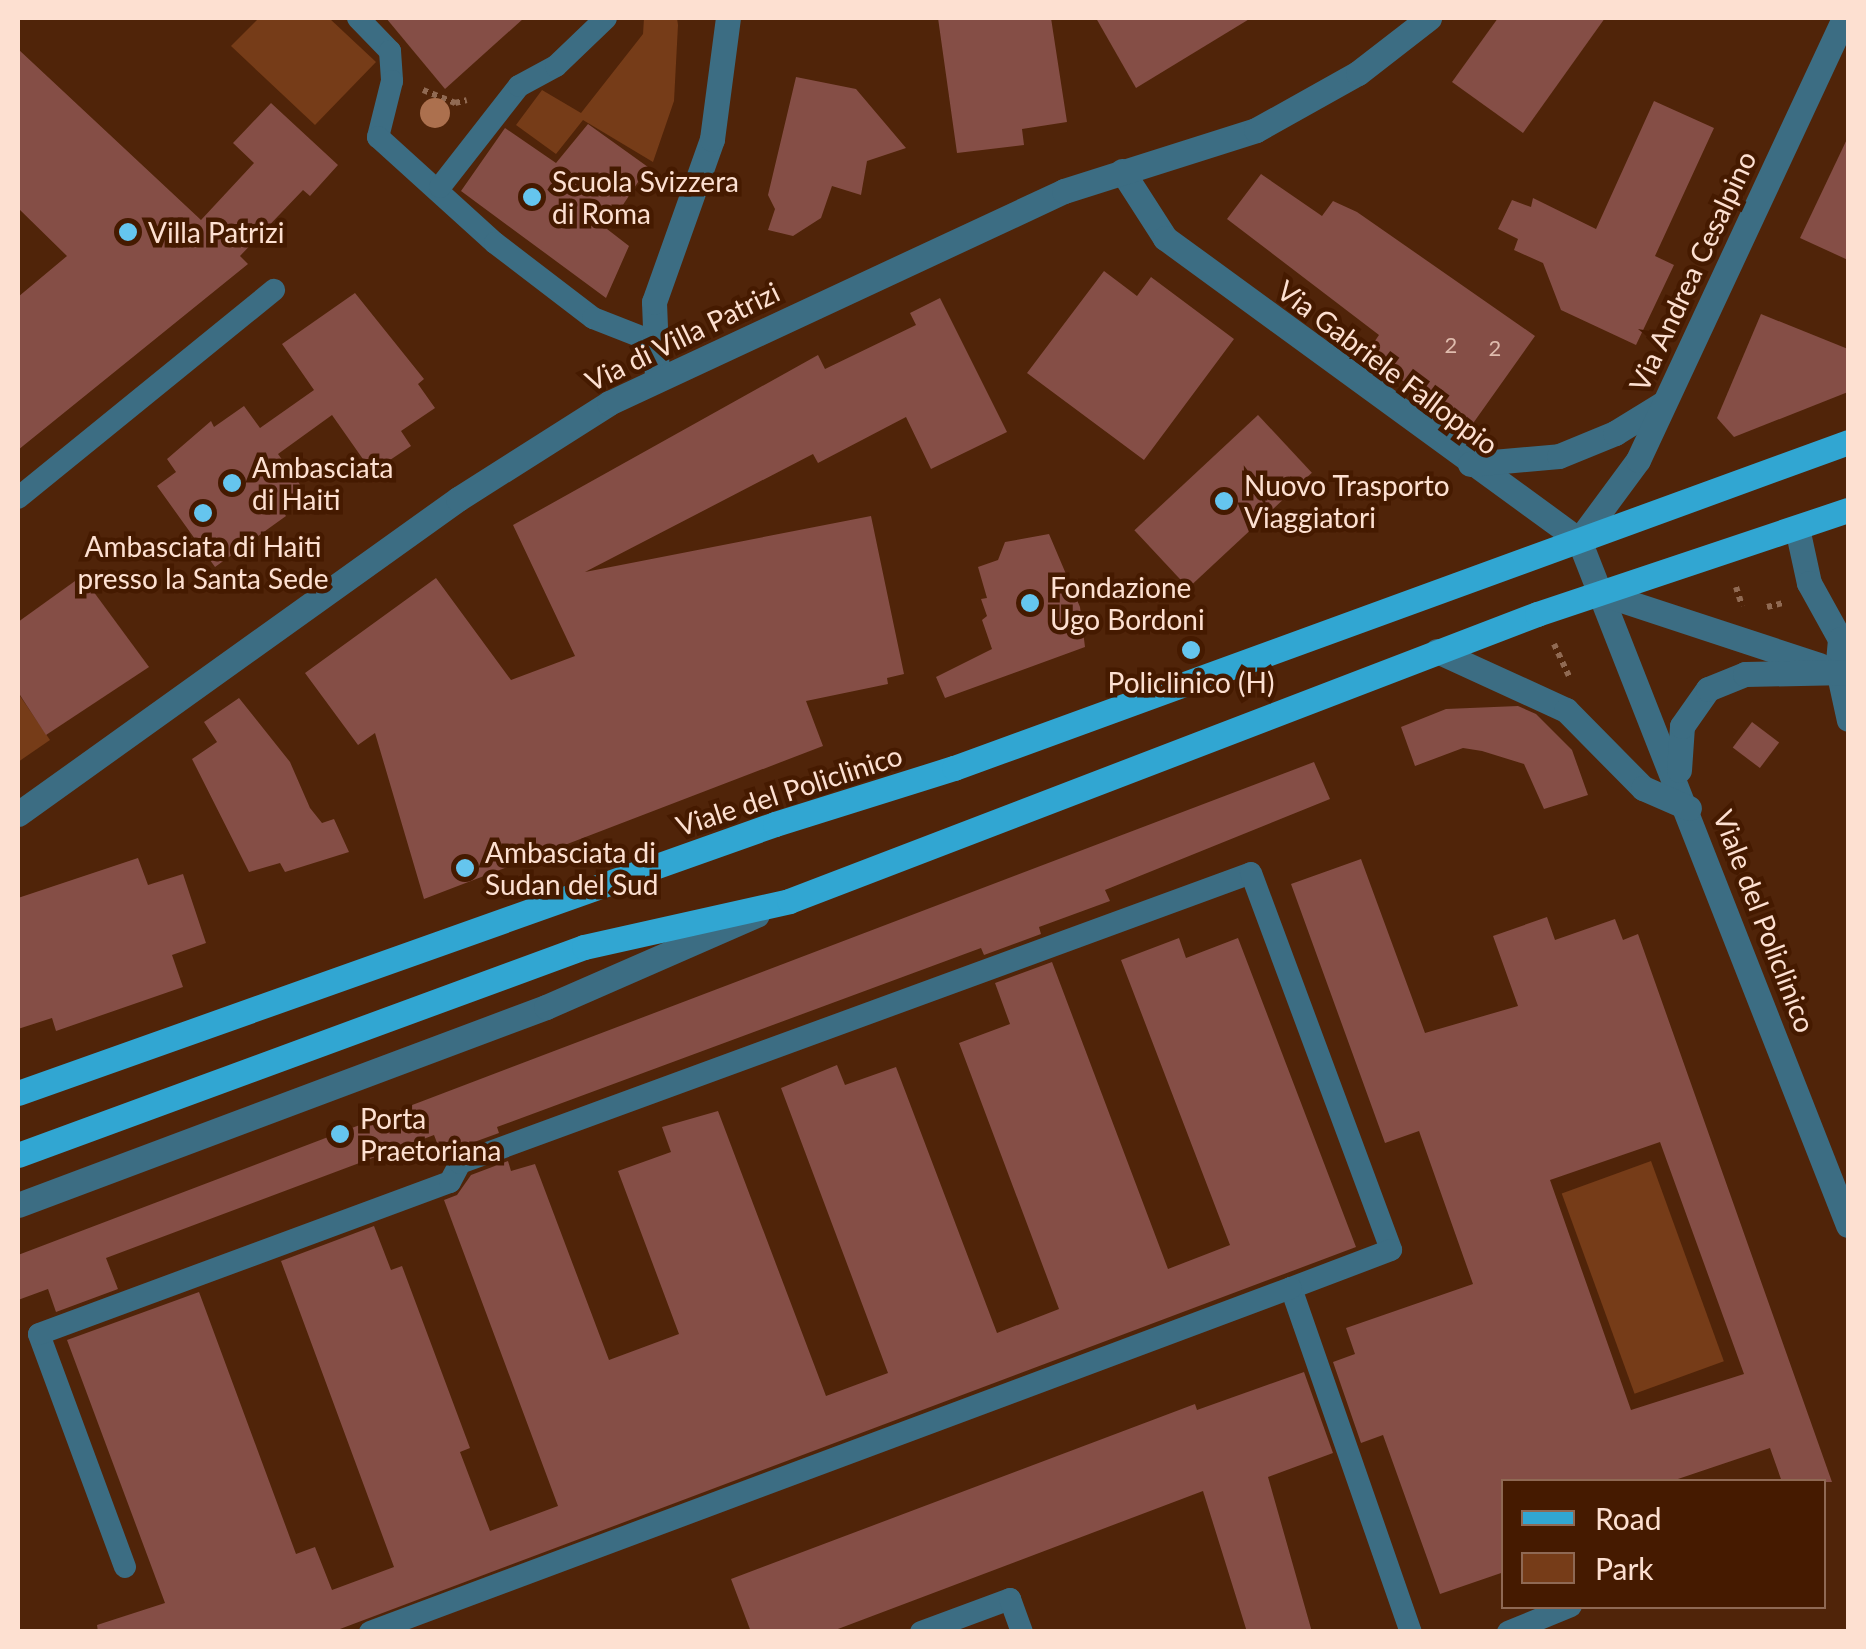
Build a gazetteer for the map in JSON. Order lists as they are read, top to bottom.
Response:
{
  "streets": {
    "main road": ["Viale del Policlinico"],
    "street": ["Via Andrea Cesalpino", "Via di Villa Patrizi", "Via Gabriele Falloppio"]
  },
  "crossings": [
    ["Via Andrea Cesalpino", "Via Gabriele Falloppio"],
    ["Via Andrea Cesalpino", "Viale del Policlinico"],
    ["Via di Villa Patrizi", "Via Gabriele Falloppio"],
    ["Via Gabriele Falloppio", "Viale del Policlinico"]
  ],
  "places": [
    "Scuola Svizzera di Roma",
    "Villa Patrizi",
    "Ambasciata di Haiti",
    "Nuovo Trasporto Viaggiatori",
    "Ambasciata di Haiti presso la Santa Sede",
    "Fondazione Ugo Bordoni",
    "Policlinico (H)",
    "Ambasciata di Sudan del Sud",
    "Porta Praetoriana"
  ],
  "house_numbers": ["2", "2"],
  "legend": ["Road", "Park"]
}
